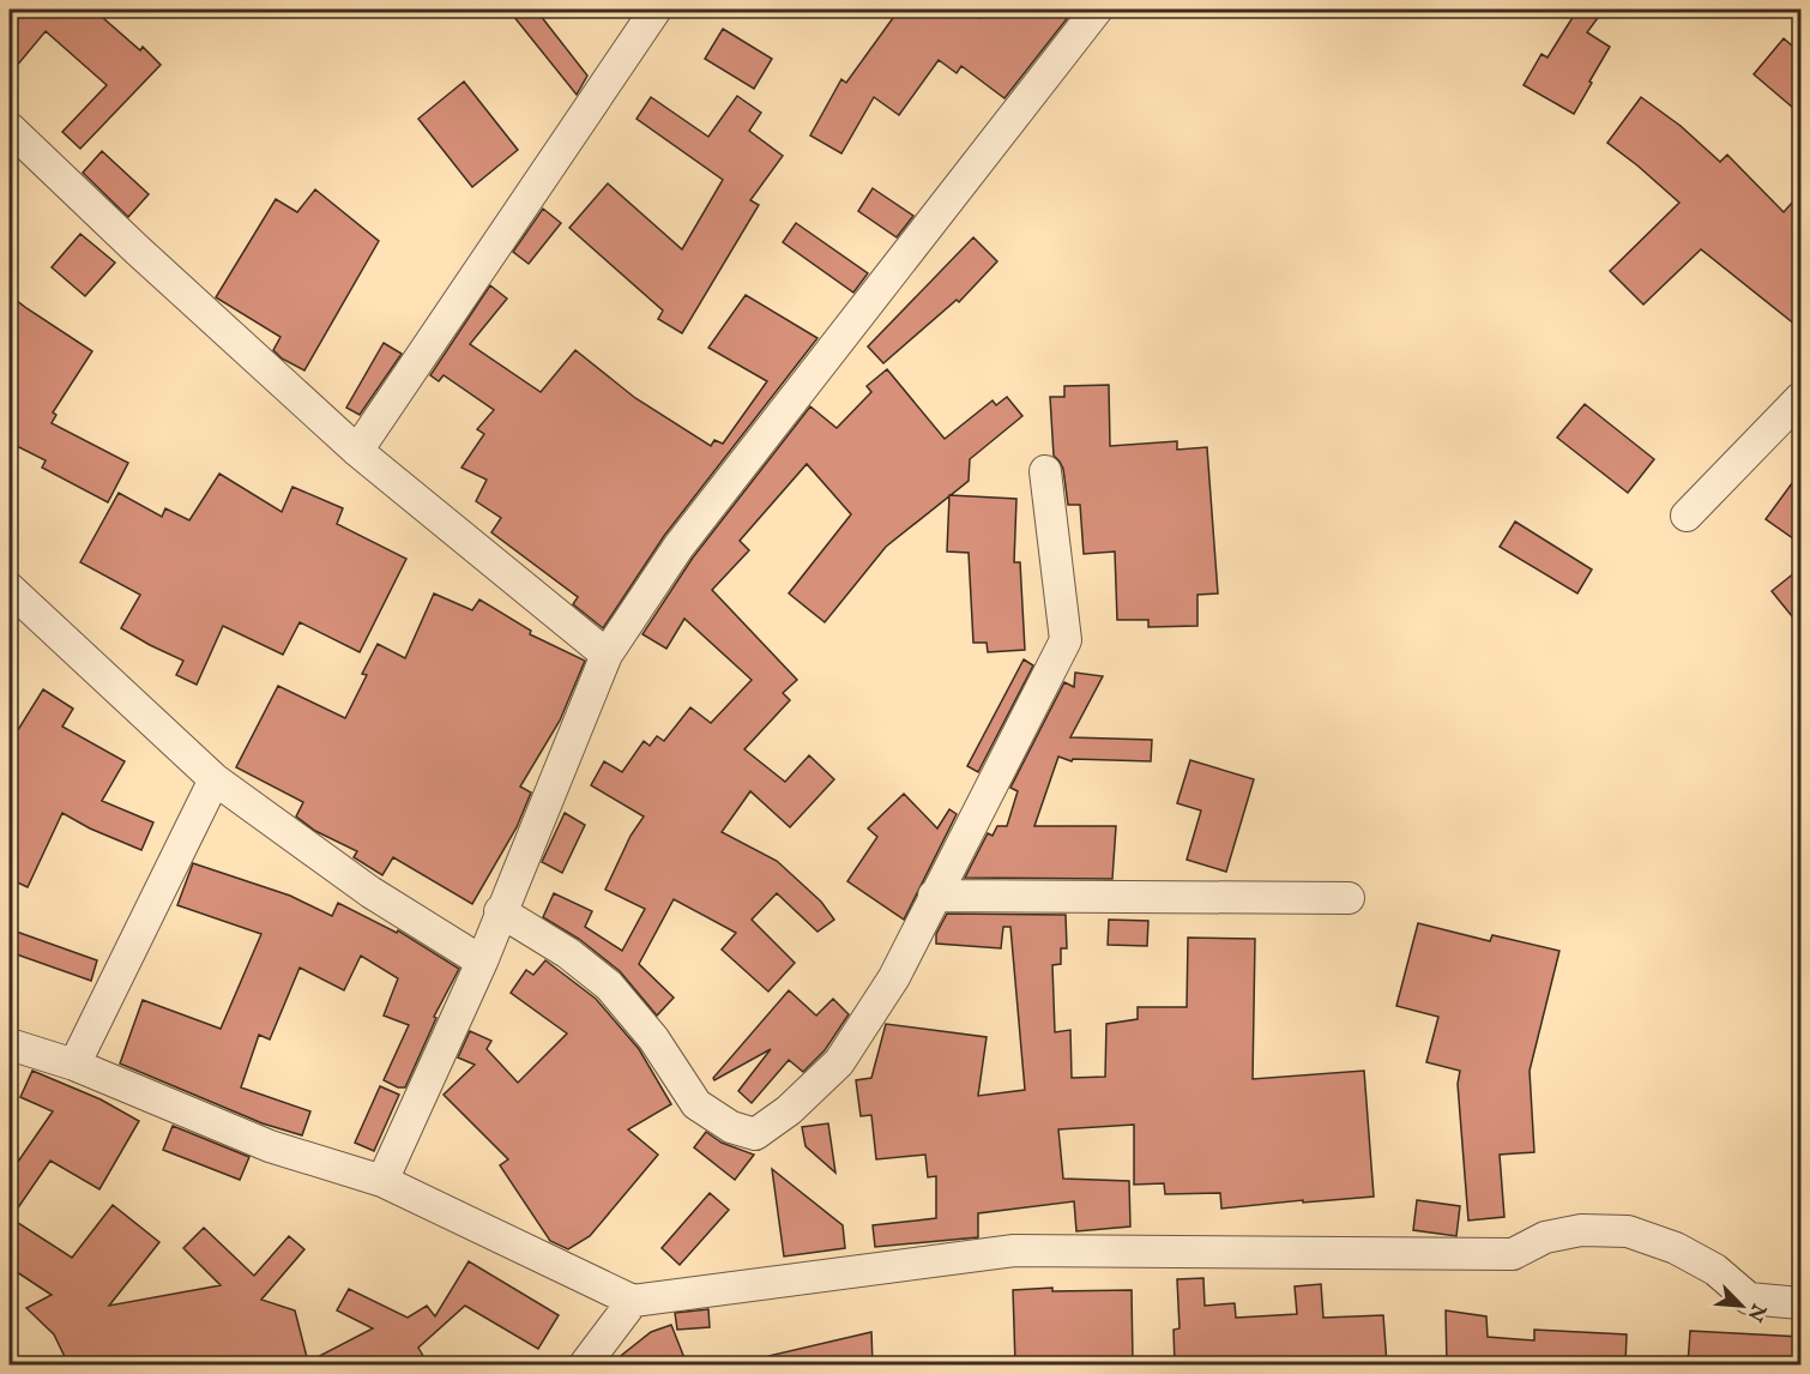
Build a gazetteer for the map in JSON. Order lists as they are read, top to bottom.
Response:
{
  "north": "bottom right"
}
